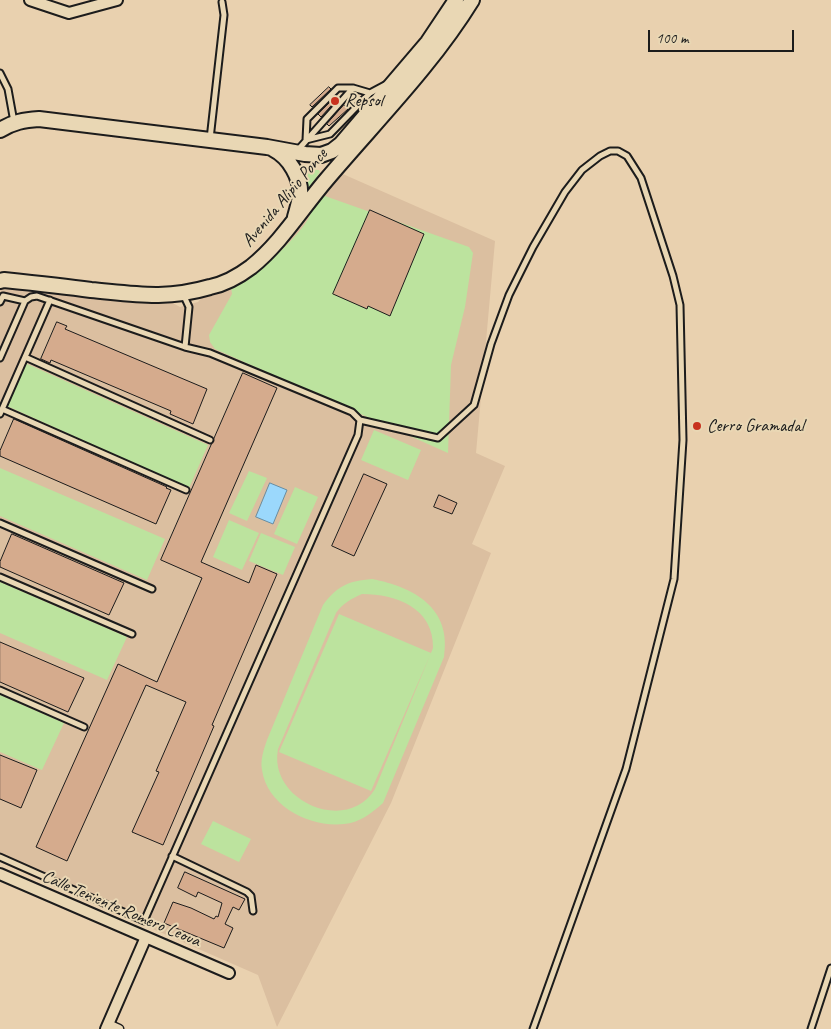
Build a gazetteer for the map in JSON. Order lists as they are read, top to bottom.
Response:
{
  "streets": {
    "main road": ["Avenida Alipio Ponce"],
    "street": ["Calle Teniente Romero Leoua"]
  },
  "places": ["Repsol", "Cerro Gramadal"],
  "scale_bar": "100 m"
}
